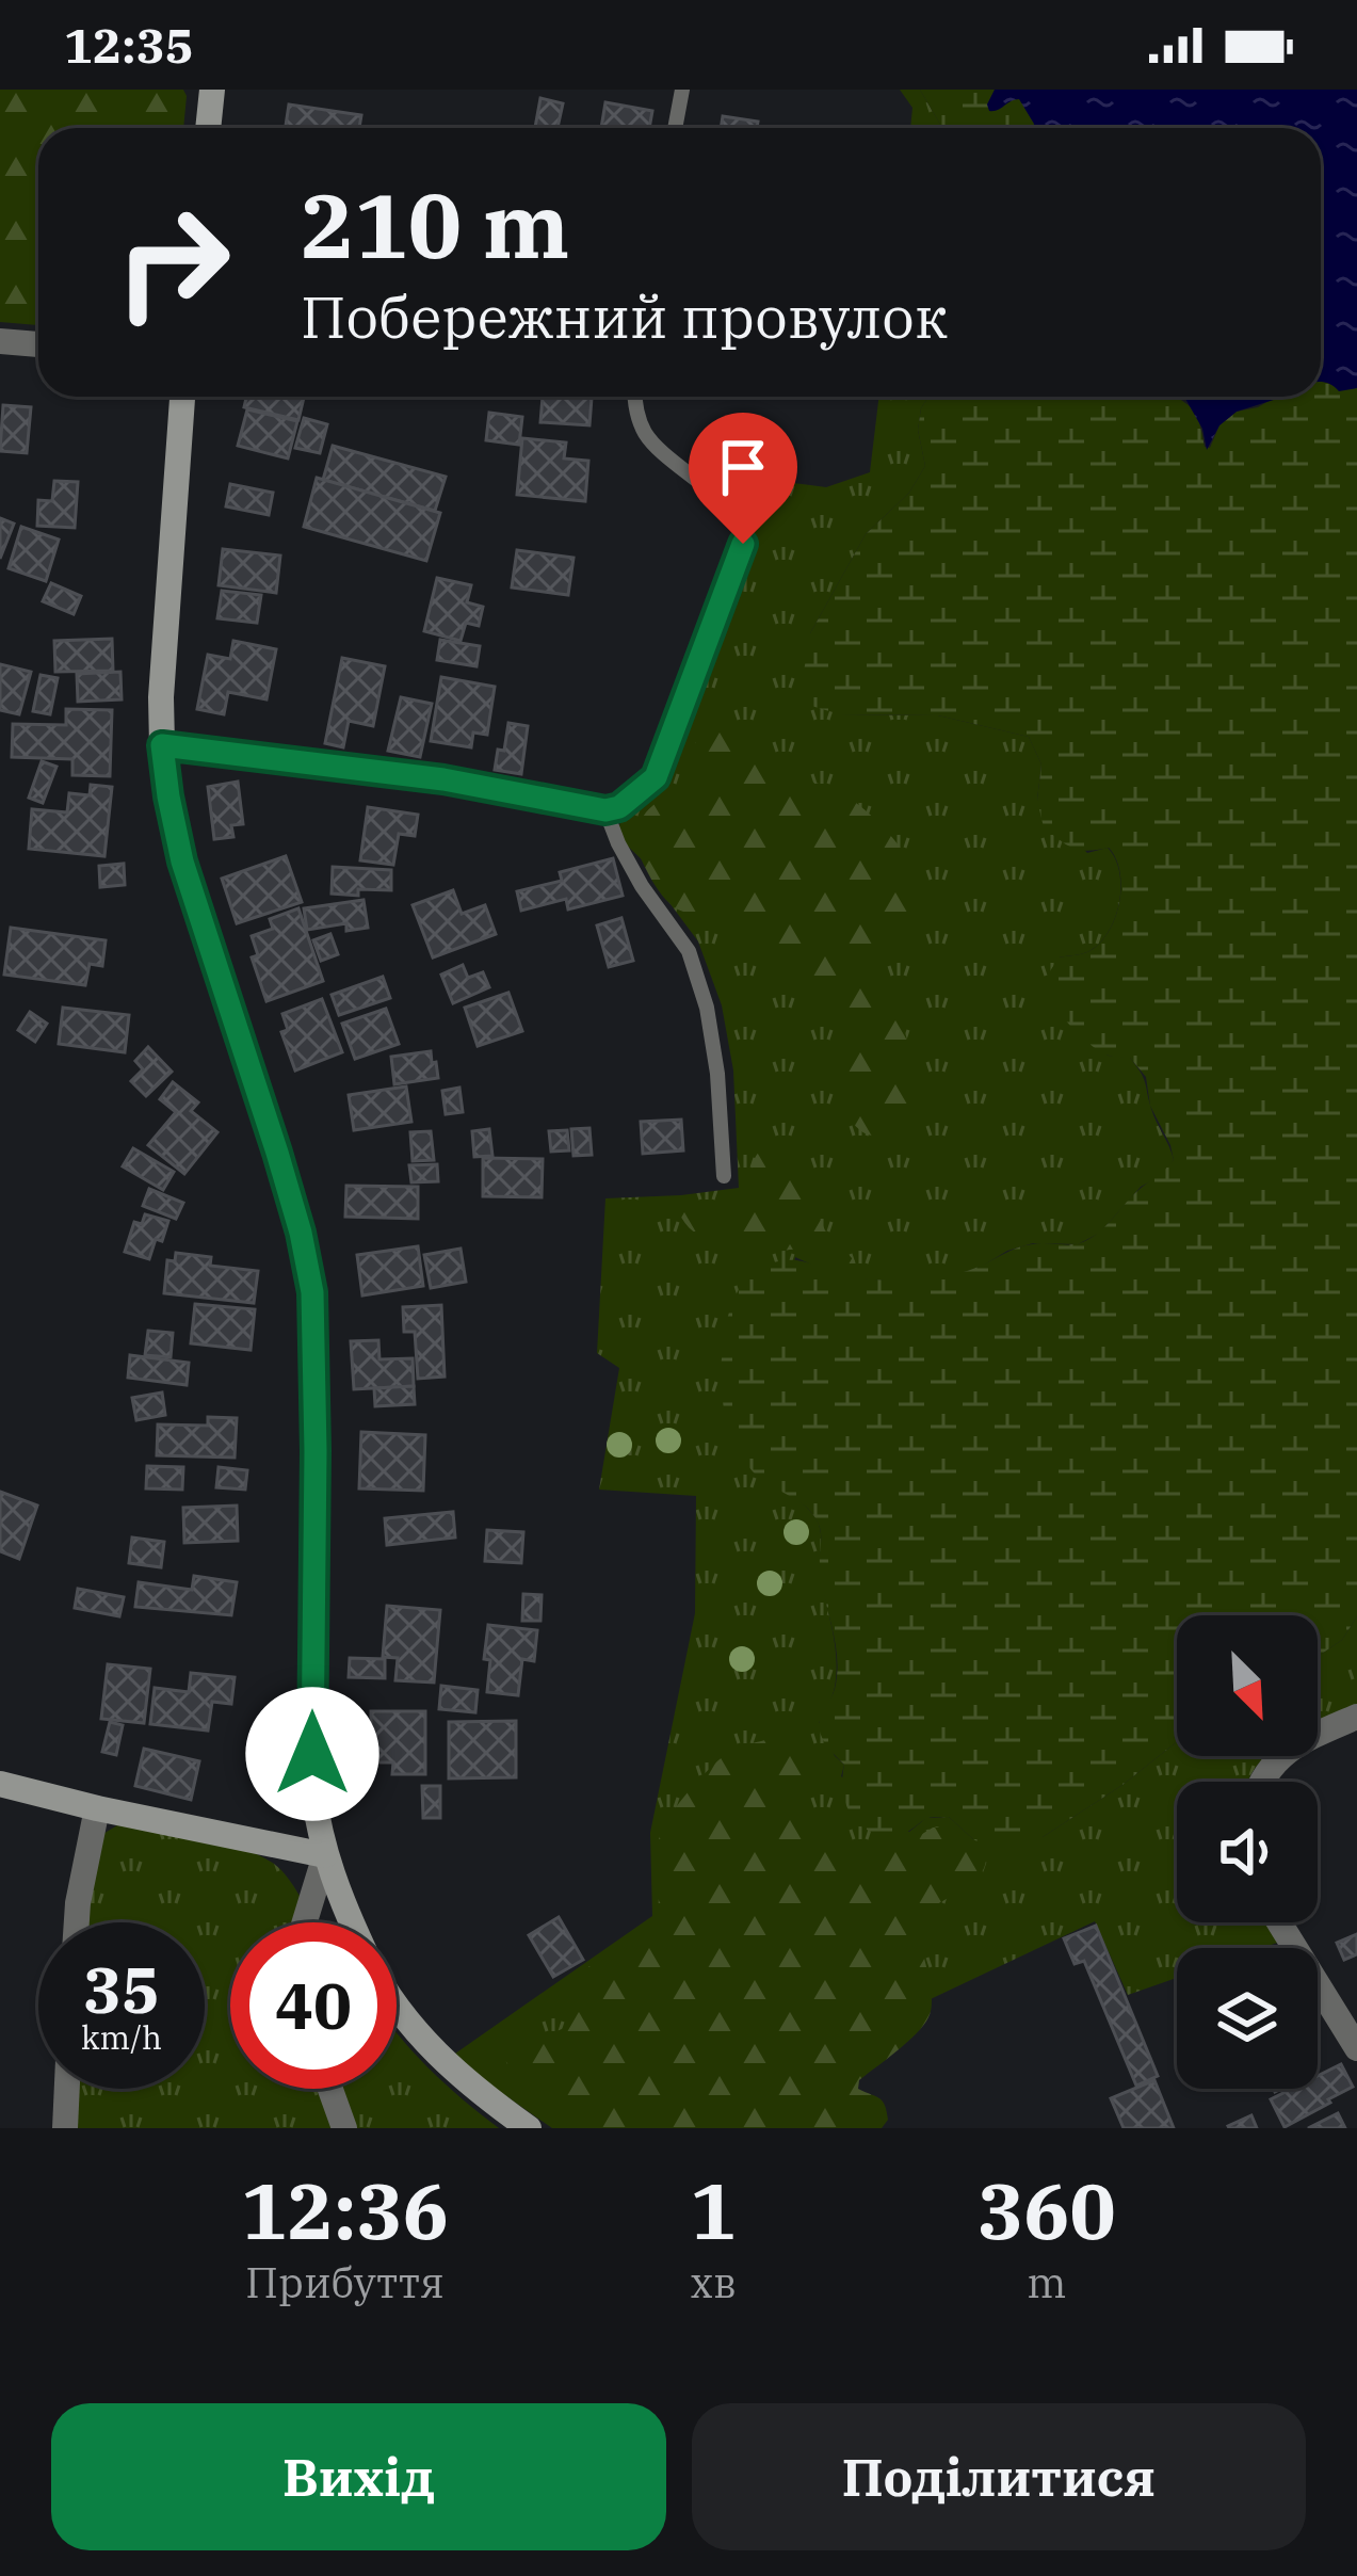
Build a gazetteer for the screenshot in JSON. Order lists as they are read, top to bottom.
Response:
{
  "north": "bottom right",
  "page": {
    "status": "12:35",
    "turn": ["210 m", "Побережний провулок"],
    "speed": "35 km/h",
    "limit": "40",
    "eta": [
      "12:36",
      "Прибуття",
      "1",
      "хв",
      "360",
      "m"
    ],
    "buttons": ["Вихід", "Поділитися"]
  }
}
